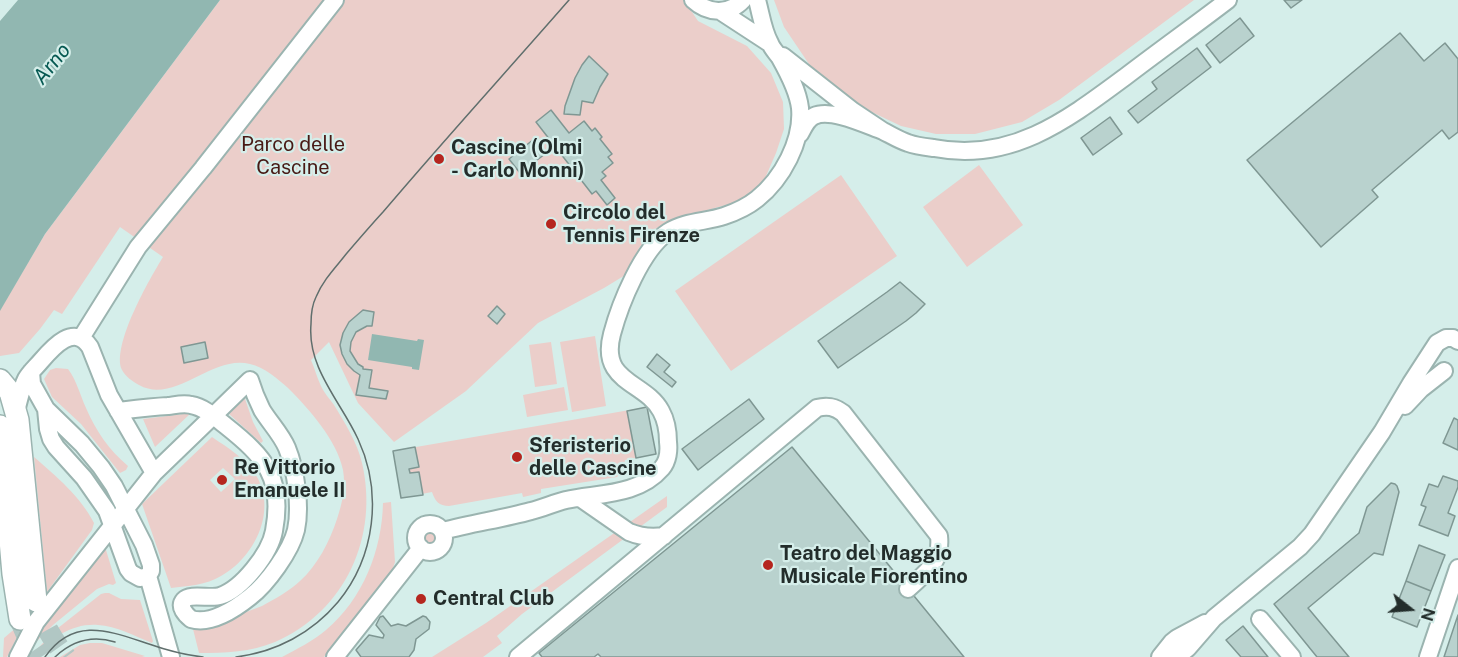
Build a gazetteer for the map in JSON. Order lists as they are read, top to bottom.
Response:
{
  "water": ["Arno"],
  "parks": ["Parco delle Cascine"],
  "places": [
    "Cascine (Olmi - Carlo Monni)",
    "Circolo del Tennis Firenze",
    "Sferisterio delle Cascine",
    "Re Vittorio Emanuele II",
    "Teatro del Maggio Musicale Fiorentino",
    "Central Club"
  ],
  "north": "right"
}
